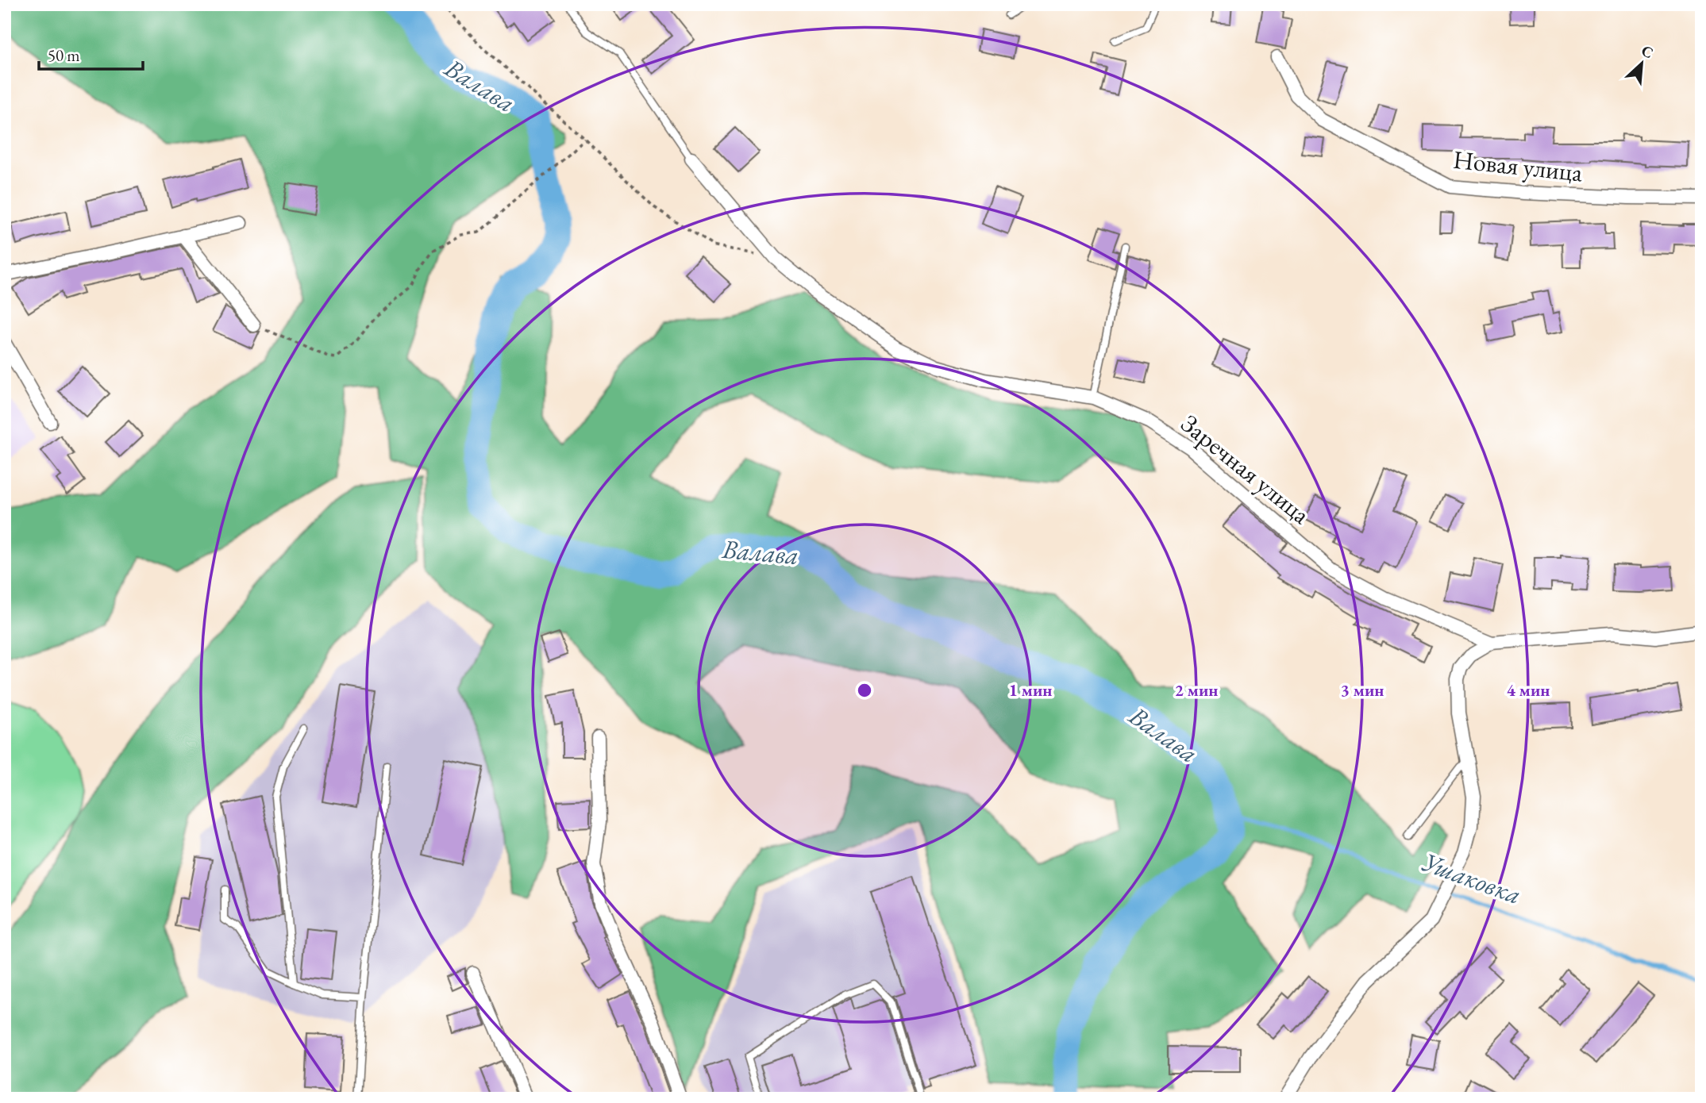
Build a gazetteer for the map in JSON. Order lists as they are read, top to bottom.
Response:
{
  "streets": {
    "street": ["Новая улица", "Заречная улица"]
  },
  "water": ["Валава", "Ушаковка"],
  "scale_bar": "50 m",
  "north": "top right",
  "rings": [
    "1 мин",
    "2 мин",
    "3 мин",
    "4 мин"
  ]
}
